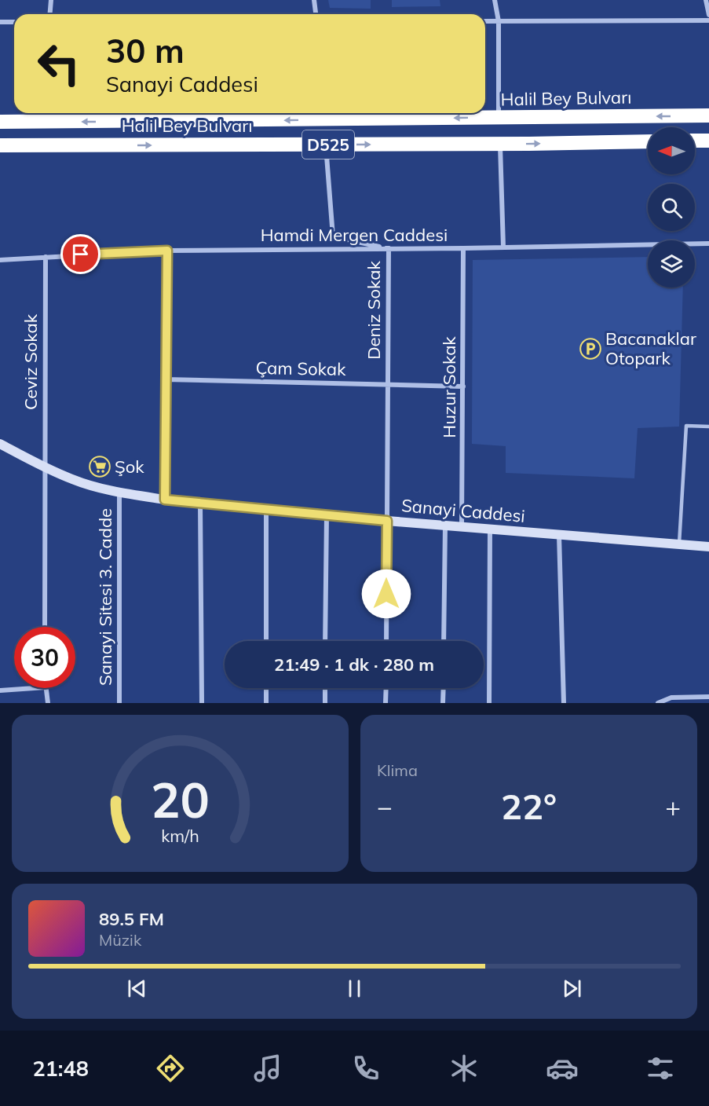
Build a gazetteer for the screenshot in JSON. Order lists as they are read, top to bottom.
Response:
{
  "streets": {
    "highway": ["Halil Bey Bulvarı", "D525"],
    "street": [
      "Hamdi Mergen Caddesi",
      "Deniz Sokak",
      "Ceviz Sokak",
      "Çam Sokak",
      "Huzur Sokak",
      "Sanayi Caddesi",
      "Sanayi Sitesi 3. Cadde"
    ]
  },
  "crossings": [
    ["Halil Bey Bulvarı", "Deniz Sokak"],
    ["Hamdi Mergen Caddesi", "Deniz Sokak"],
    ["Hamdi Mergen Caddesi", "Ceviz Sokak"],
    ["Hamdi Mergen Caddesi", "Huzur Sokak"],
    ["Deniz Sokak", "Çam Sokak"],
    ["Deniz Sokak", "Sanayi Caddesi"],
    ["Ceviz Sokak", "Sanayi Caddesi"],
    ["Çam Sokak", "Huzur Sokak"],
    ["Huzur Sokak", "Sanayi Caddesi"],
    ["Sanayi Caddesi", "Sanayi Sitesi 3. Cadde"]
  ],
  "places": {
    "parking": ["Bacanaklar Otopark"],
    "supermarket": ["Şok"]
  },
  "north": "left",
  "page": {
    "turn": ["30 m", "Sanayi Caddesi"],
    "limit": "30",
    "trip": "21:49 · 1 dk · 280 m",
    "tile": "Klima",
    "heat": ["−", "22°", "+"],
    "song": ["89.5 FM", "Müzik"],
    "tabs": "21:48",
    "gauge": ["20", "km/h"]
  }
}
